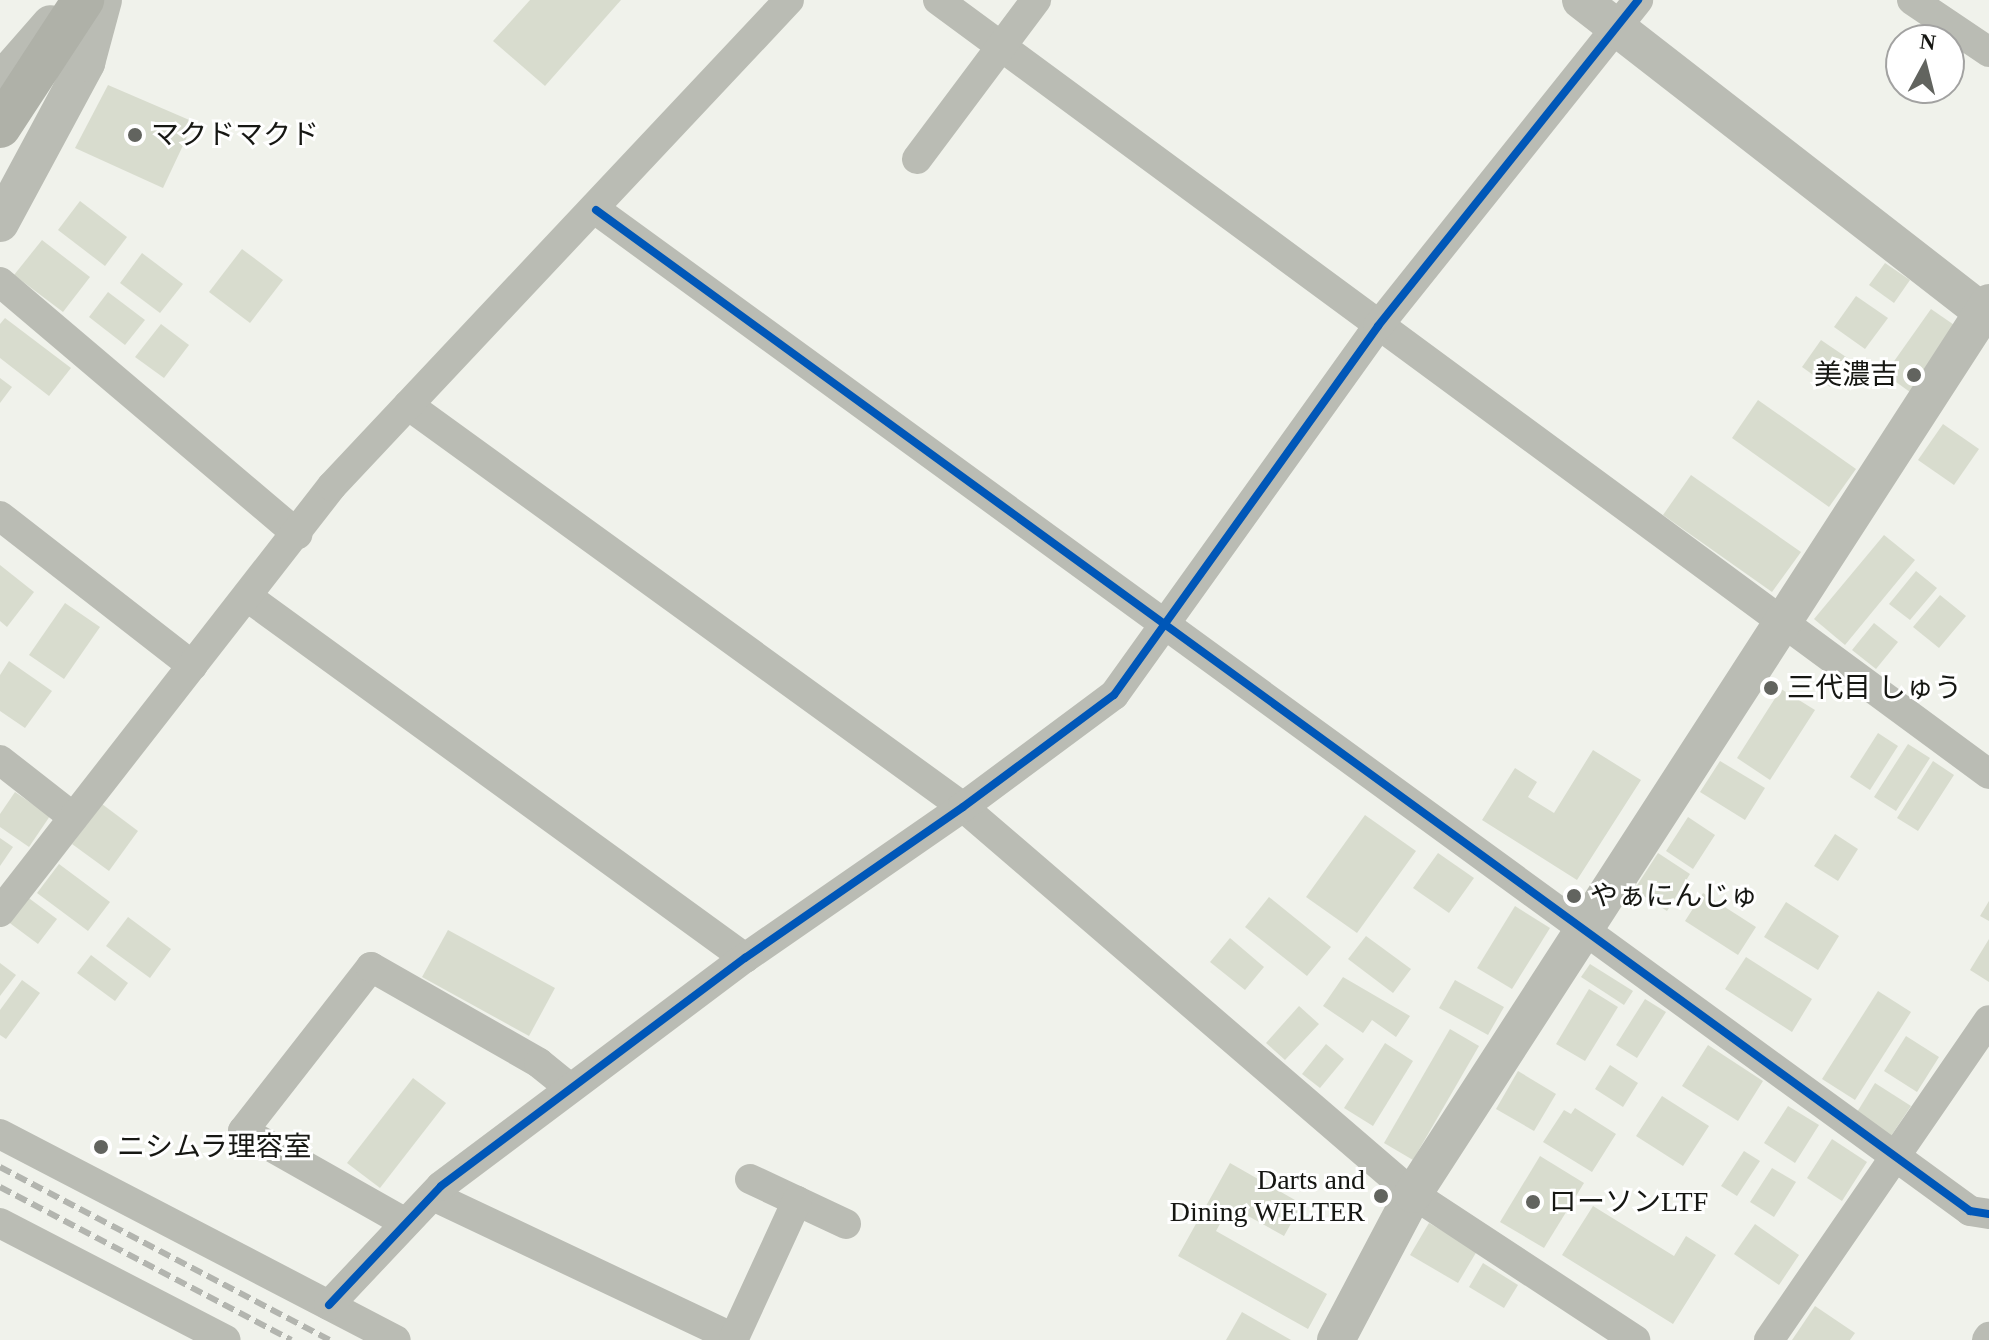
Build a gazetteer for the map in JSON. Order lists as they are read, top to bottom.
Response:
{
  "places": [
    "マクドマクド",
    "美濃吉",
    "三代目 しゅう",
    "やぁにんじゅ",
    "ニシムラ理容室",
    "Darts and Dining WELTER",
    "ローソンLTF"
  ],
  "north": "top"
}
